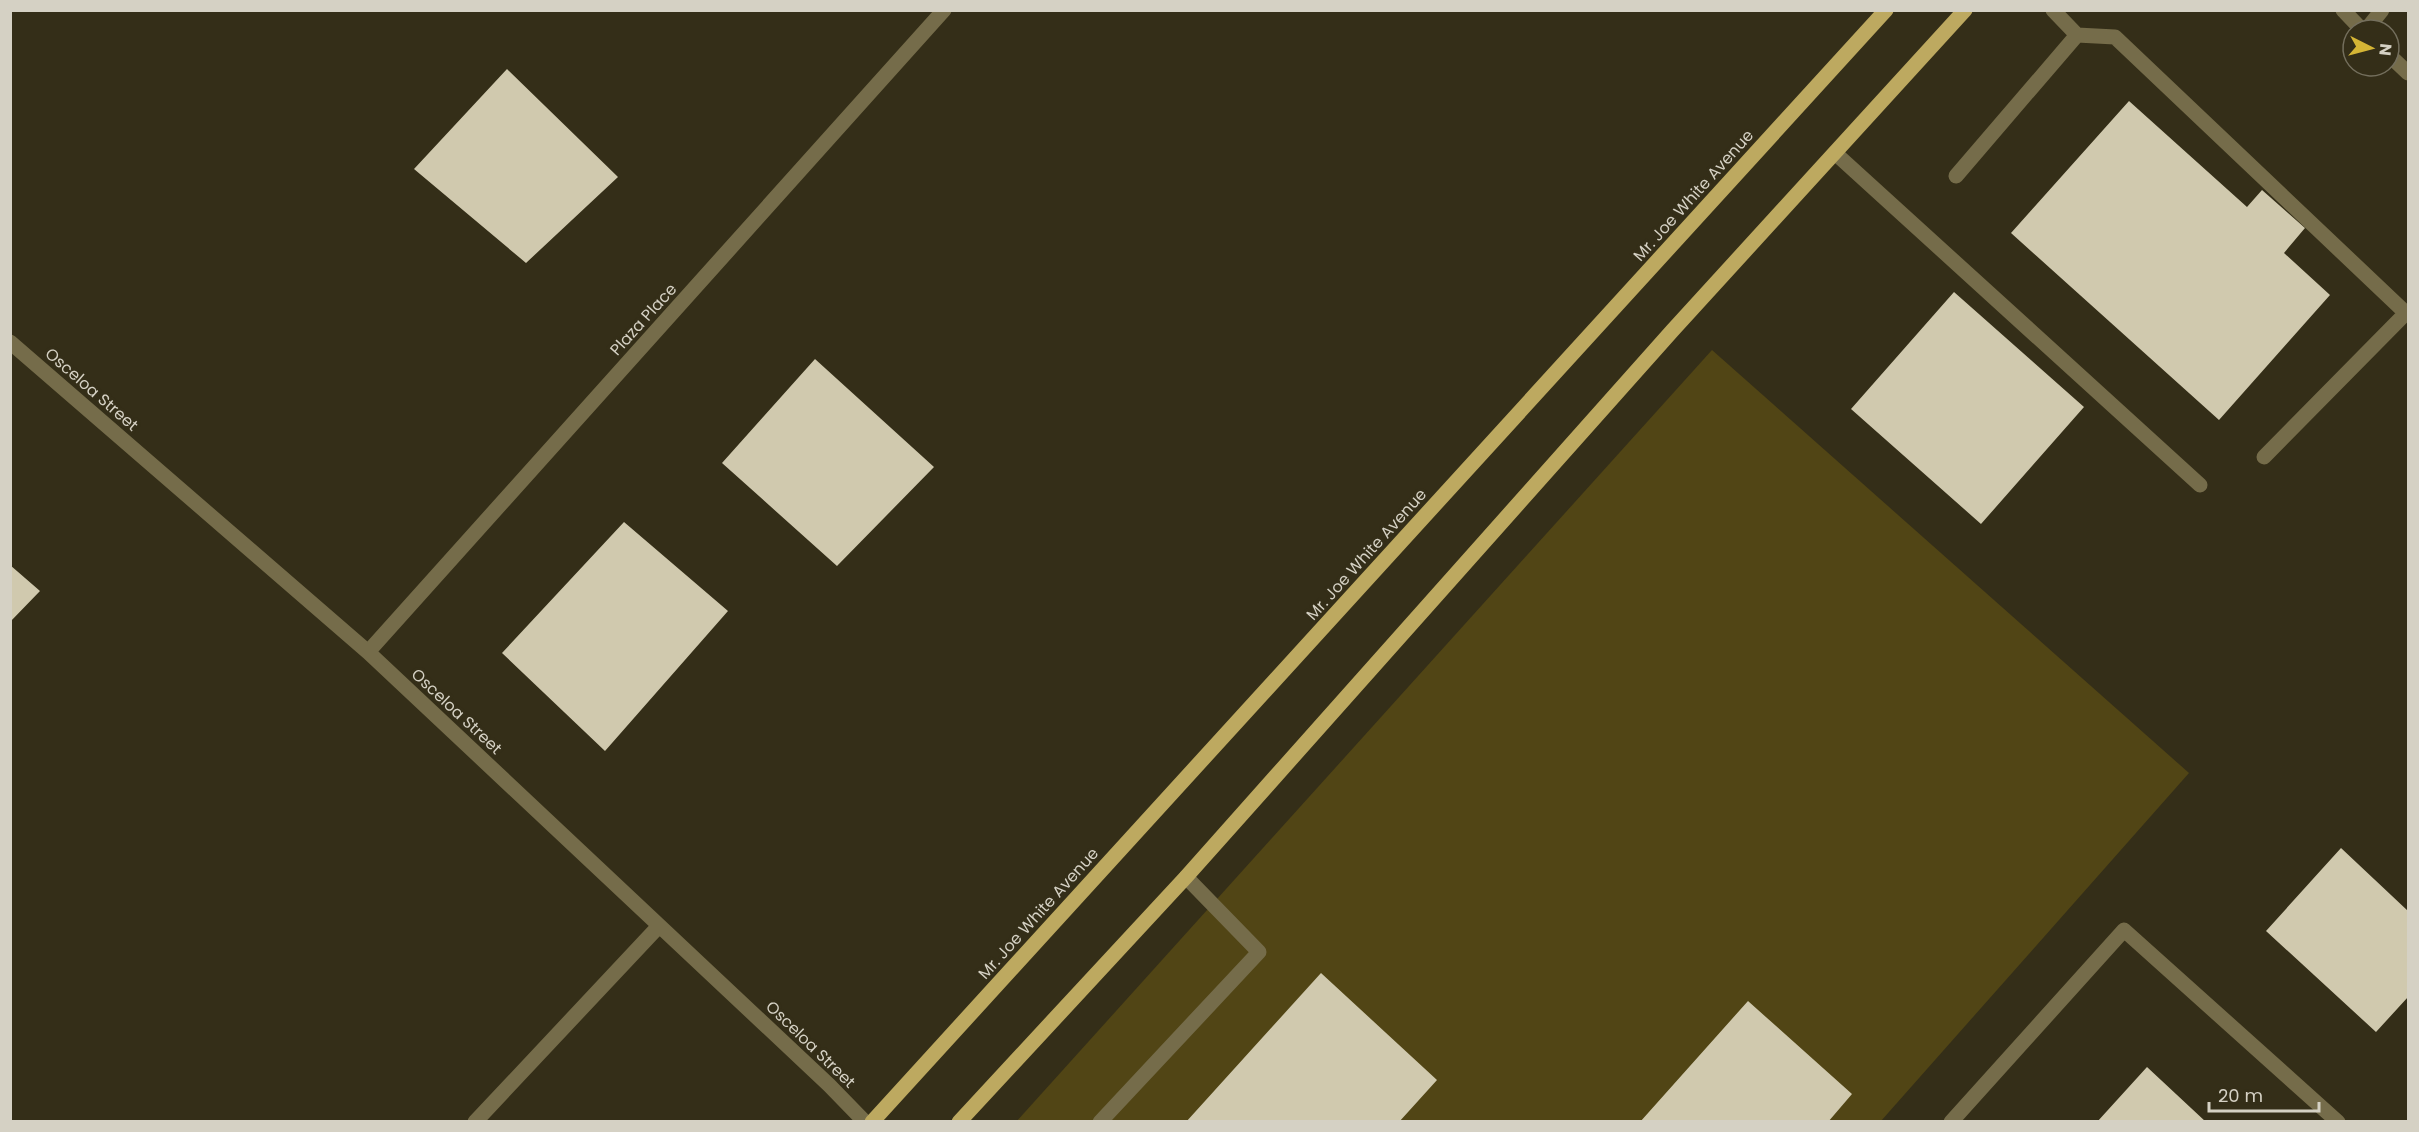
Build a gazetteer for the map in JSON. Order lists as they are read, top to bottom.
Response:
{
  "streets": {
    "main road": ["Mr. Joe White Avenue"],
    "street": ["Plaza Place", "Osceloa Street"]
  },
  "crossings": [
    ["Plaza Place", "Osceloa Street"]
  ],
  "scale_bar": "20 m",
  "north": "right"
}
